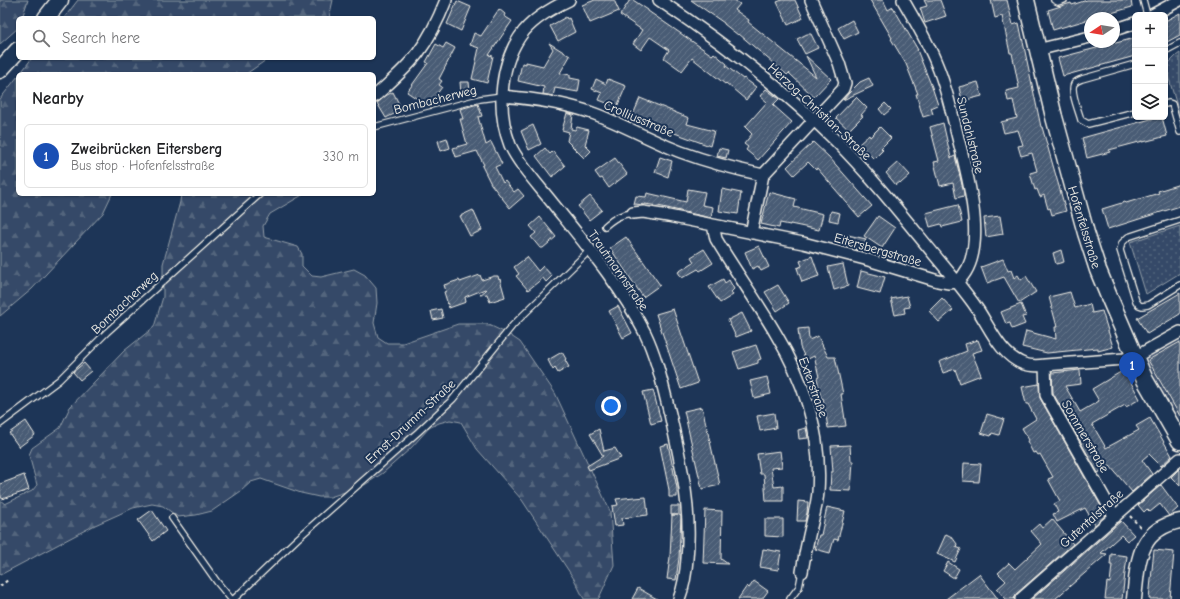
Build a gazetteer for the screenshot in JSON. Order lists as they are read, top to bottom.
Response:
{
  "streets": {
    "main road": ["Hofenfelsstraße"],
    "street": [
      "Herzog-Christian-Straße",
      "Crolliusstraße",
      "Sundahlstraße",
      "Eitersbergstraße",
      "Trautmannstraße",
      "Exterstraße",
      "Sommerstraße",
      "Gutentalstraße"
    ],
    "lane": ["Bombacherweg", "Ernst-Drumm-Straße"]
  },
  "crossings": [
    ["Bombacherweg", "Crolliusstraße"],
    ["Bombacherweg", "Trautmannstraße"],
    ["Herzog-Christian-Straße", "Sundahlstraße"],
    ["Herzog-Christian-Straße", "Eitersbergstraße"],
    ["Crolliusstraße", "Trautmannstraße"],
    ["Sundahlstraße", "Eitersbergstraße"],
    ["Eitersbergstraße", "Exterstraße"],
    ["Trautmannstraße", "Ernst-Drumm-Straße"],
    ["Sommerstraße", "Gutentalstraße"]
  ],
  "north": "left",
  "page": {
    "map_buttons": ["+", "−"],
    "search": "Search here",
    "heading": "Nearby",
    "list": [
      {
        "mark": "1",
        "name": "Zweibrücken Eitersberg",
        "note": "Bus stop · Hofenfelsstraße",
        "value": "330 m"
      }
    ],
    "pins": "1"
  }
}
